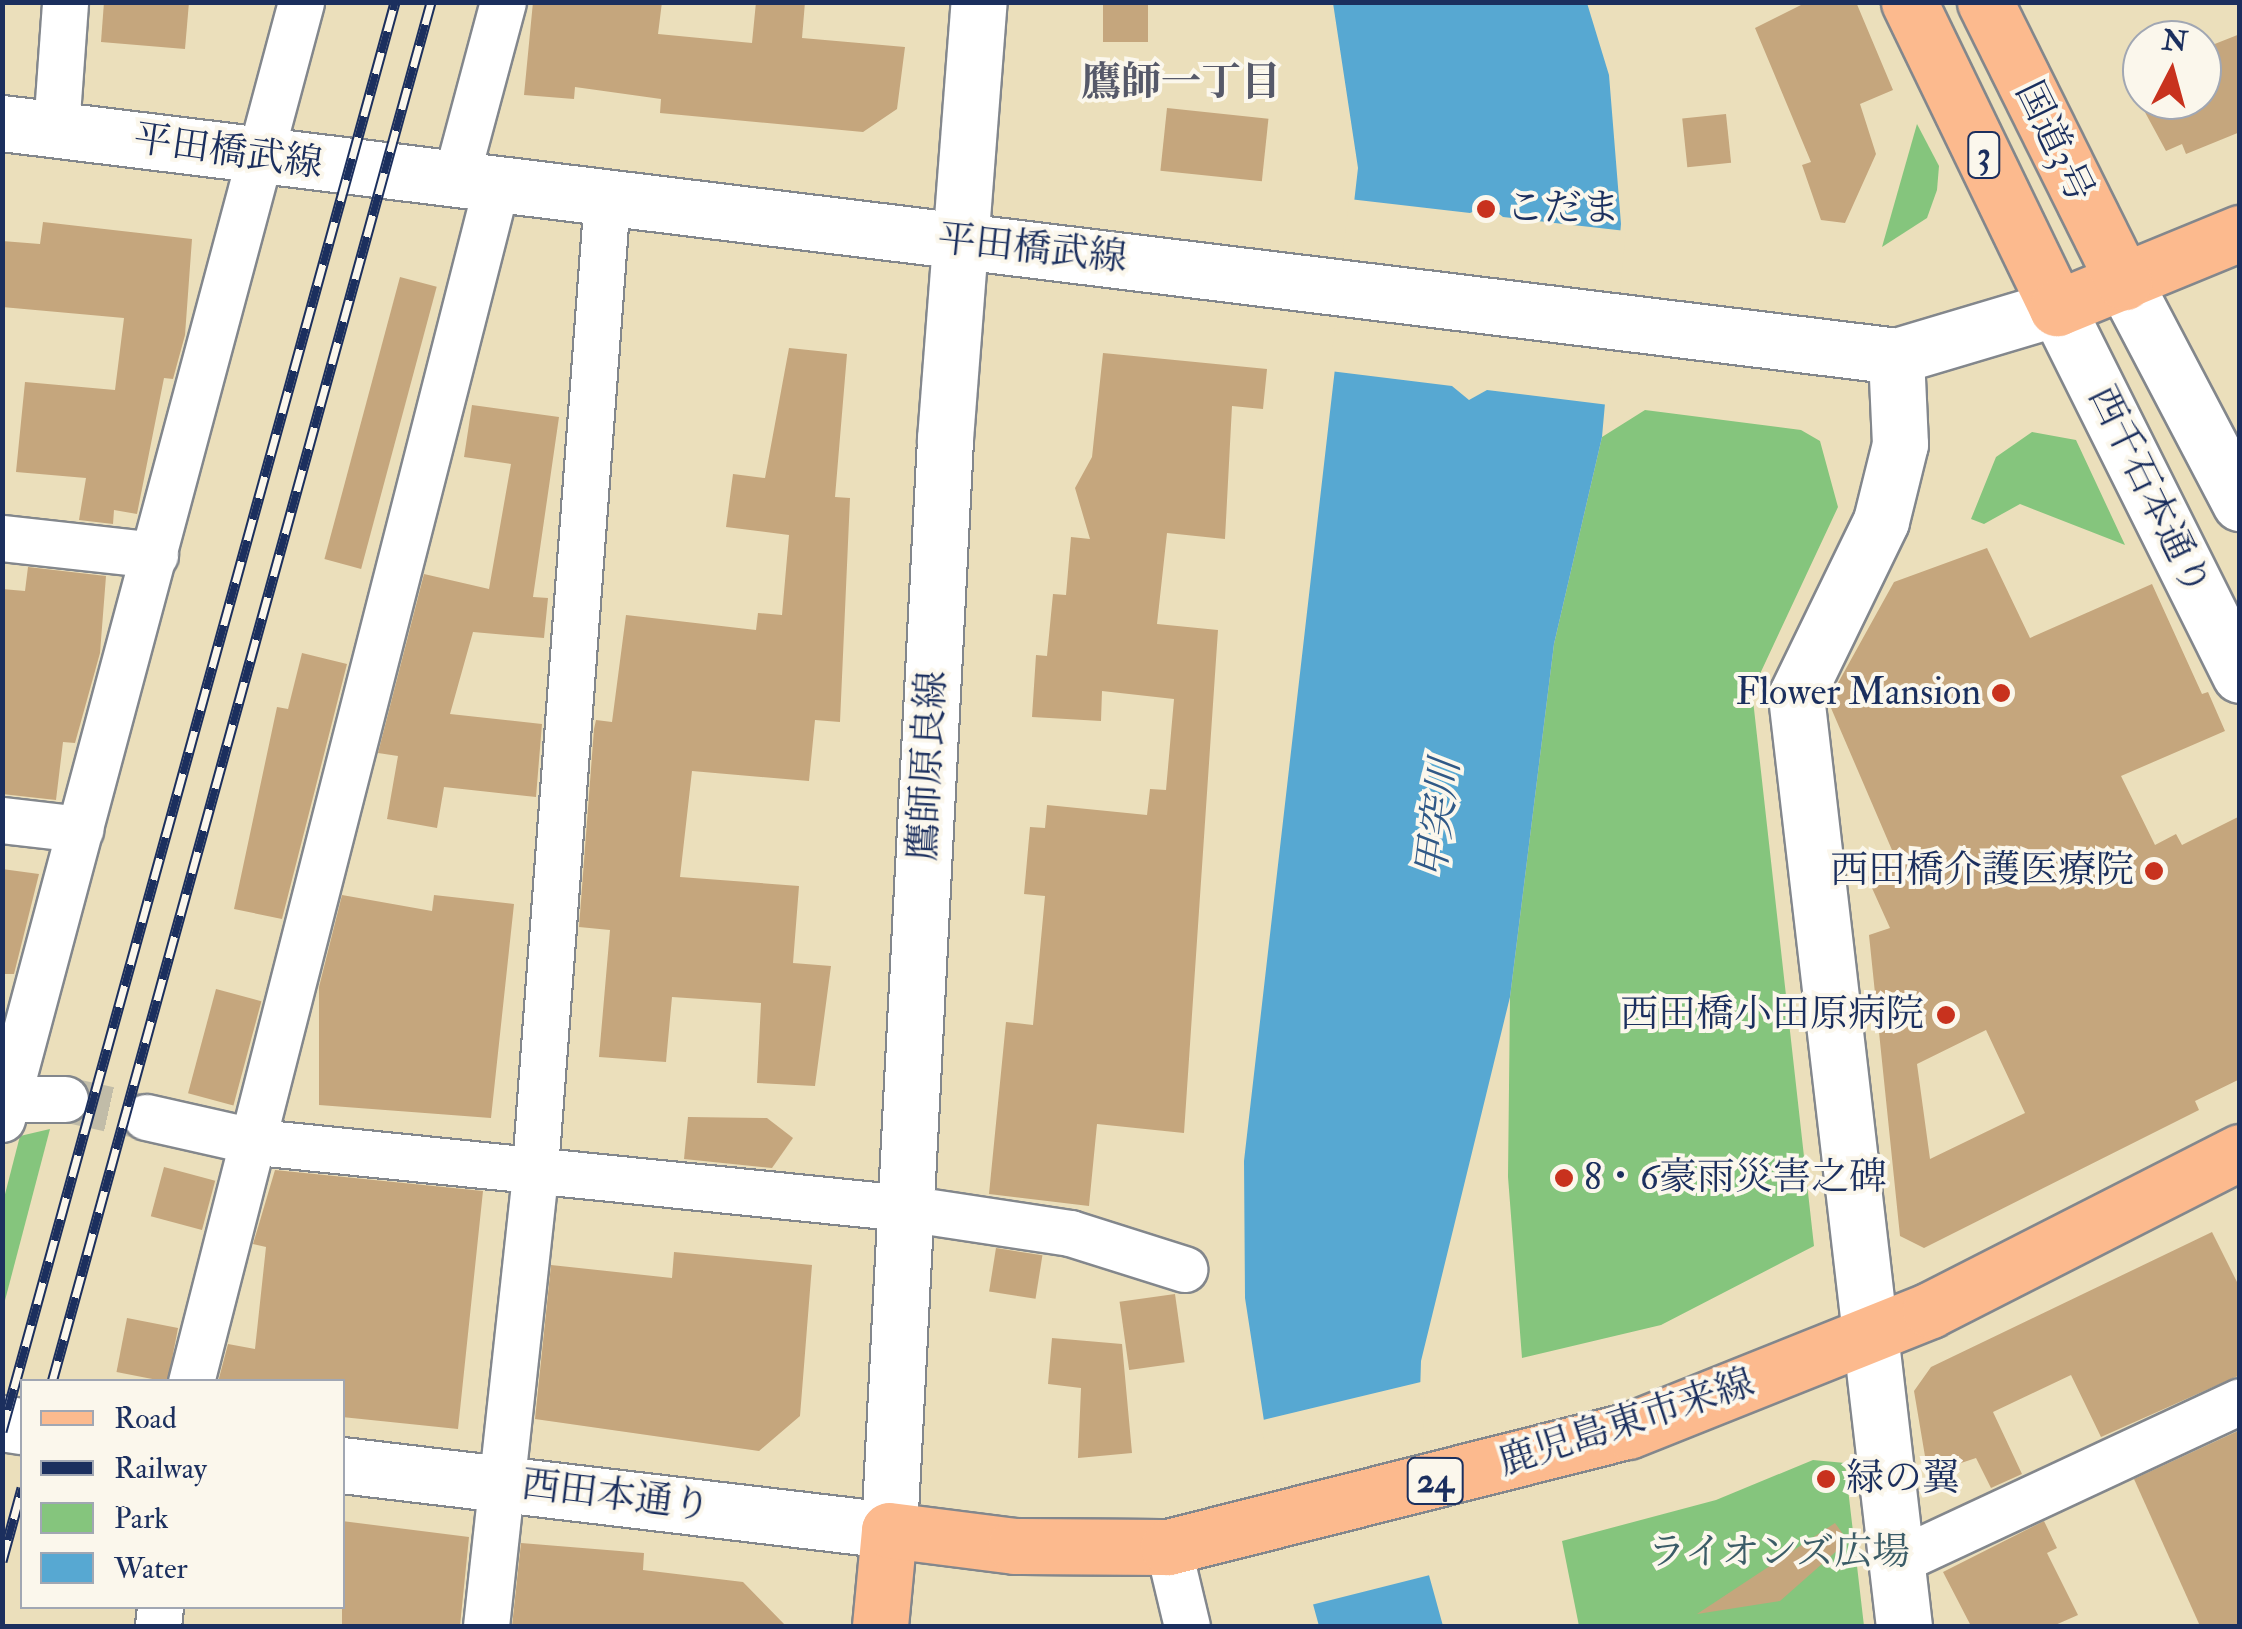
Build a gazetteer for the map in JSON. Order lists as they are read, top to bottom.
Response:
{
  "streets": {
    "main road": [
      "国道3号",
      "3",
      "鹿児島東市来線",
      "24"
    ],
    "street": [
      "平田橋武線",
      "西千石本通り",
      "鷹師原良線",
      "西田本通り"
    ]
  },
  "crossings": [
    ["国道3号", "平田橋武線"],
    ["国道3号", "西千石本通り"],
    ["平田橋武線", "西千石本通り"],
    ["平田橋武線", "鷹師原良線"],
    ["鷹師原良線", "鹿児島東市来線"],
    ["鷹師原良線", "西田本通り"],
    ["鹿児島東市来線", "西田本通り"]
  ],
  "districts": ["鷹師一丁目"],
  "water": ["甲突川"],
  "parks": ["ライオンズ広場"],
  "places": [
    "こだま",
    "Flower Mansion",
    "西田橋介護医療院",
    "西田橋小田原病院",
    "8・6豪雨災害之碑",
    "緑の翼"
  ],
  "legend": [
    "Road",
    "Railway",
    "Park",
    "Water"
  ],
  "north": "top"
}
